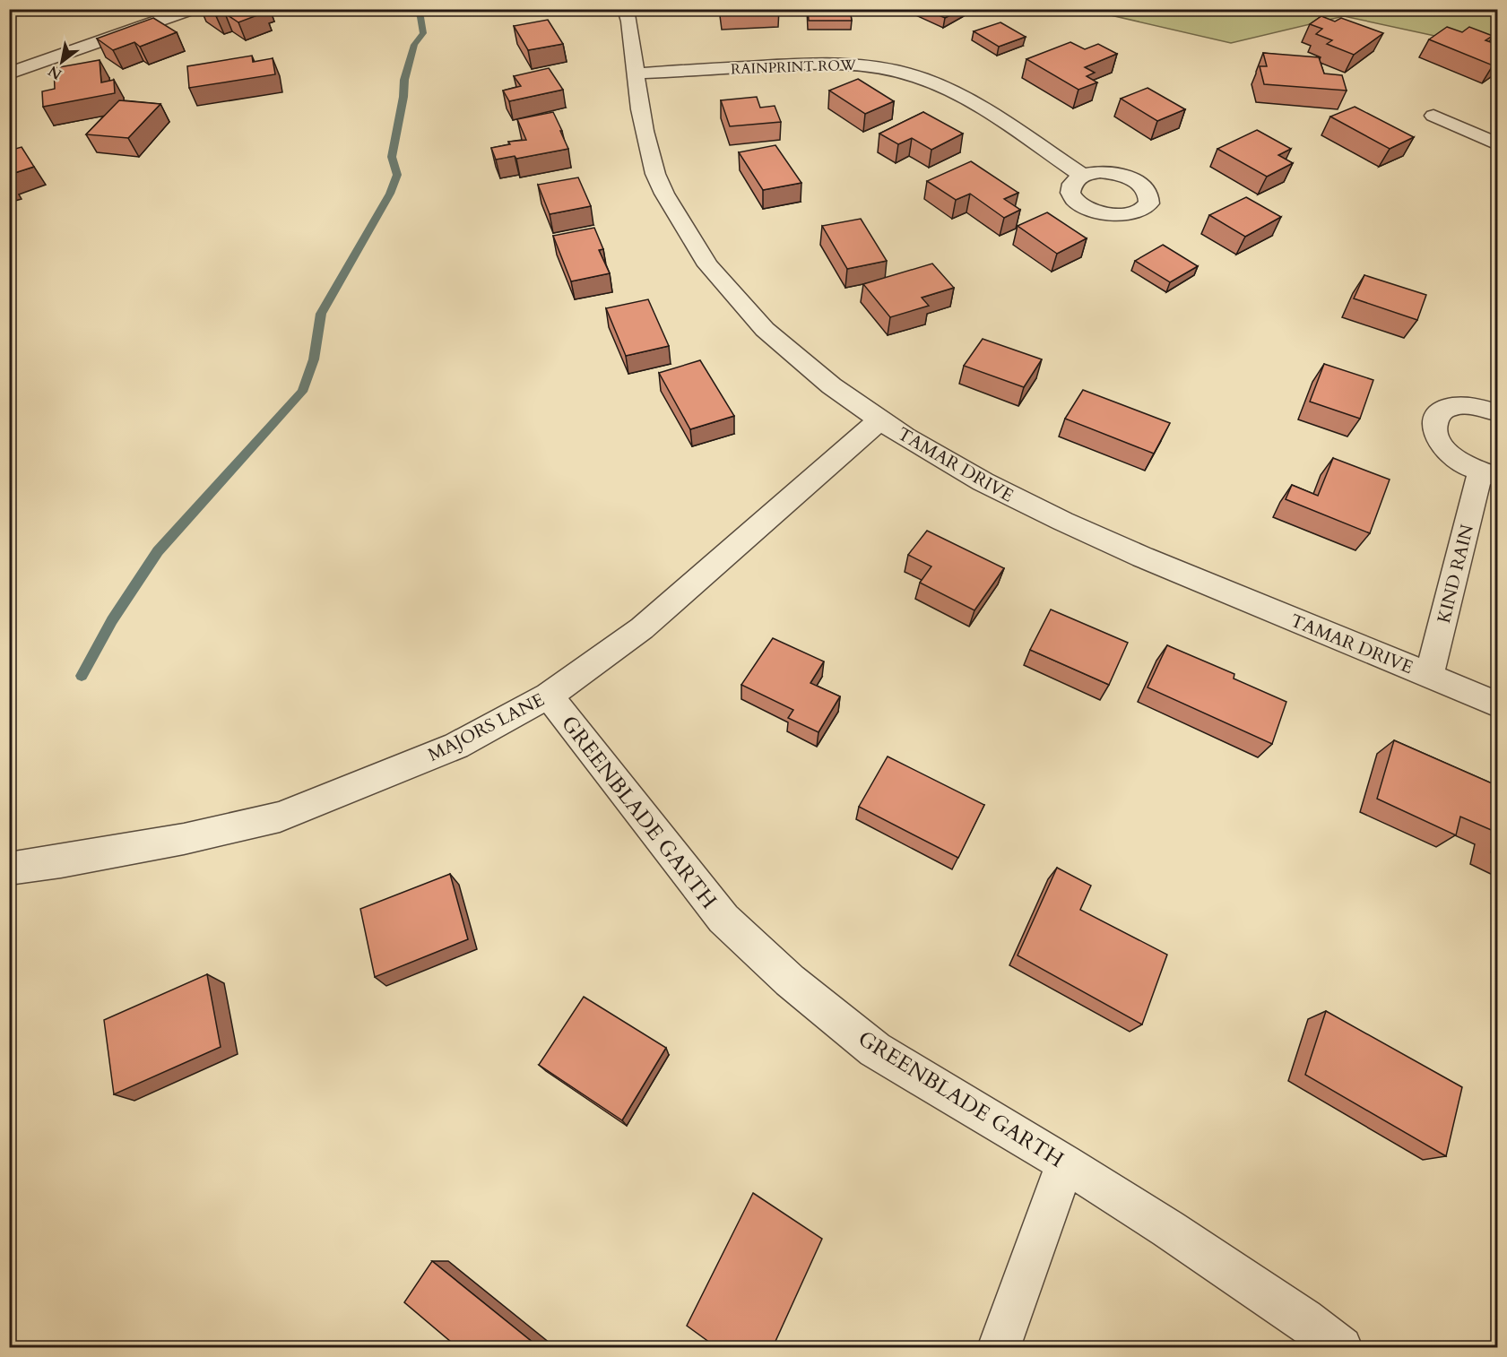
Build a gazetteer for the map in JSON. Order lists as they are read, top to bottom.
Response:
{
  "streets": {
    "street": [
      "RAINPRINT ROW",
      "TAMAR DRIVE",
      "KIND RAIN",
      "MAJORS LANE",
      "GREENBLADE GARTH"
    ]
  },
  "crossings": [
    ["RAINPRINT ROW", "TAMAR DRIVE"],
    ["TAMAR DRIVE", "KIND RAIN"],
    ["TAMAR DRIVE", "MAJORS LANE"],
    ["MAJORS LANE", "GREENBLADE GARTH"]
  ],
  "north": "bottom left"
}
